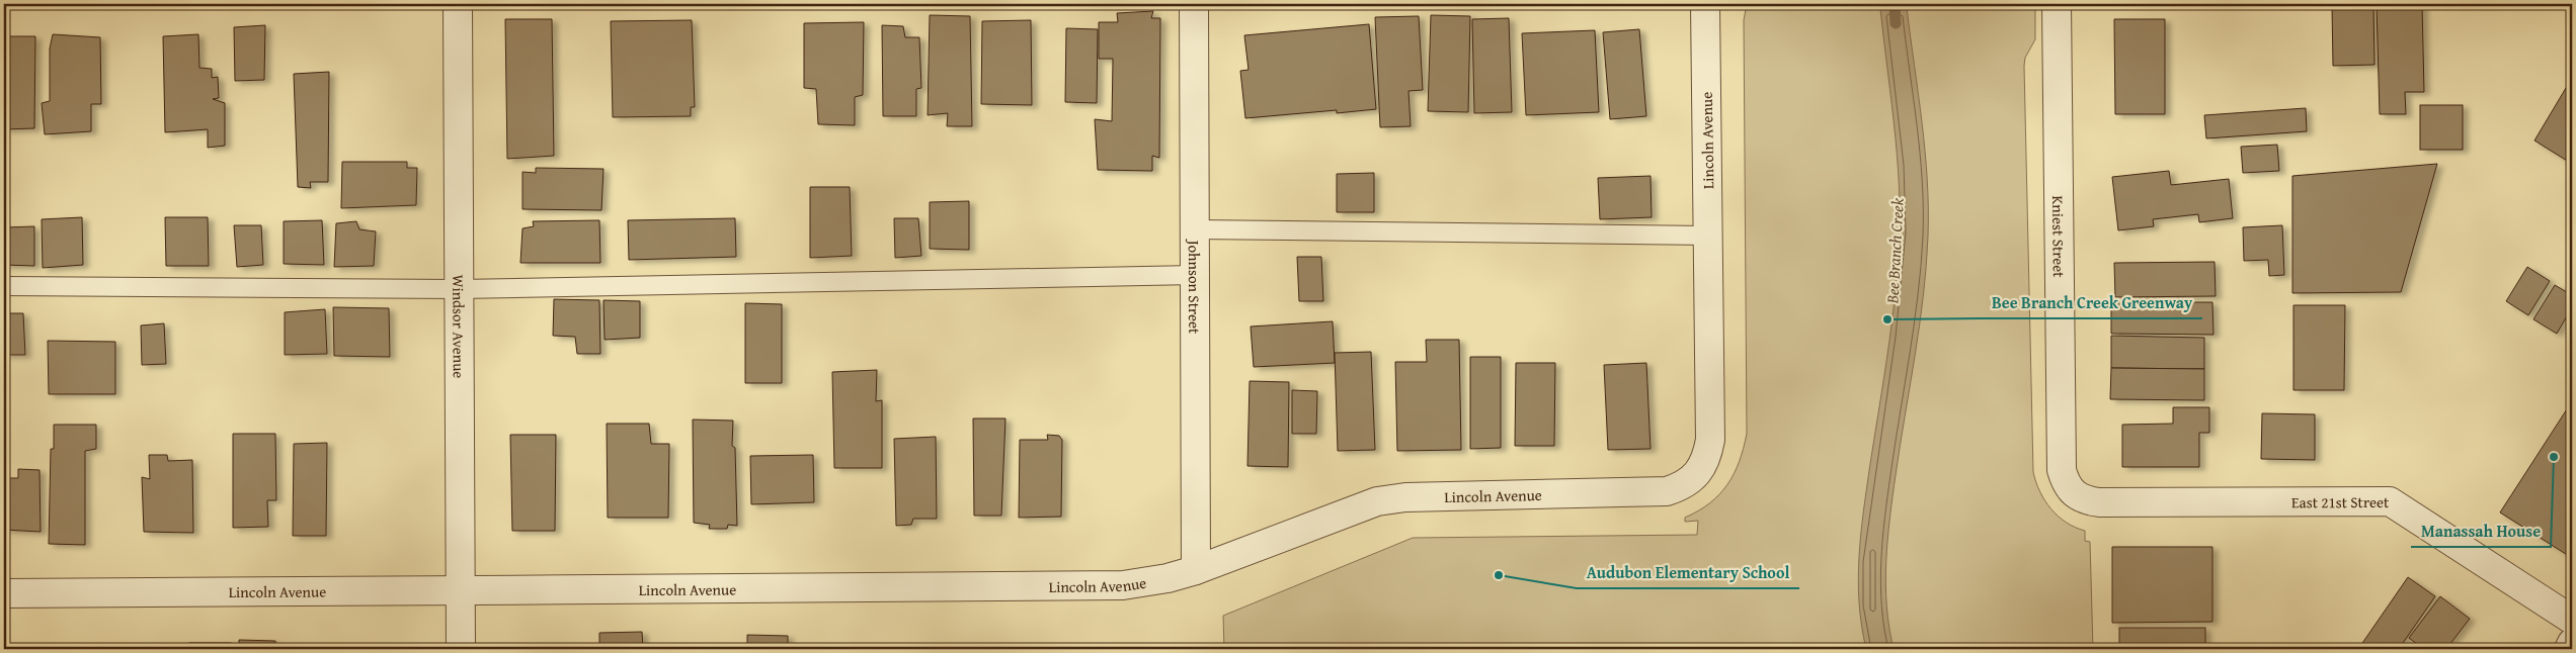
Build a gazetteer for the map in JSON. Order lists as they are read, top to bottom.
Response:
{
  "streets": {
    "street": [
      "Lincoln Avenue",
      "Kniest Street",
      "Johnson Street",
      "Windsor Avenue",
      "East 21st Street"
    ]
  },
  "crossings": [
    ["Lincoln Avenue", "Johnson Street"],
    ["Lincoln Avenue", "Windsor Avenue"],
    ["Kniest Street", "East 21st Street"]
  ],
  "water": ["Bee Branch Creek"],
  "places": ["Bee Branch Creek Greenway", "Manassah House", "Audubon Elementary School"]
}
